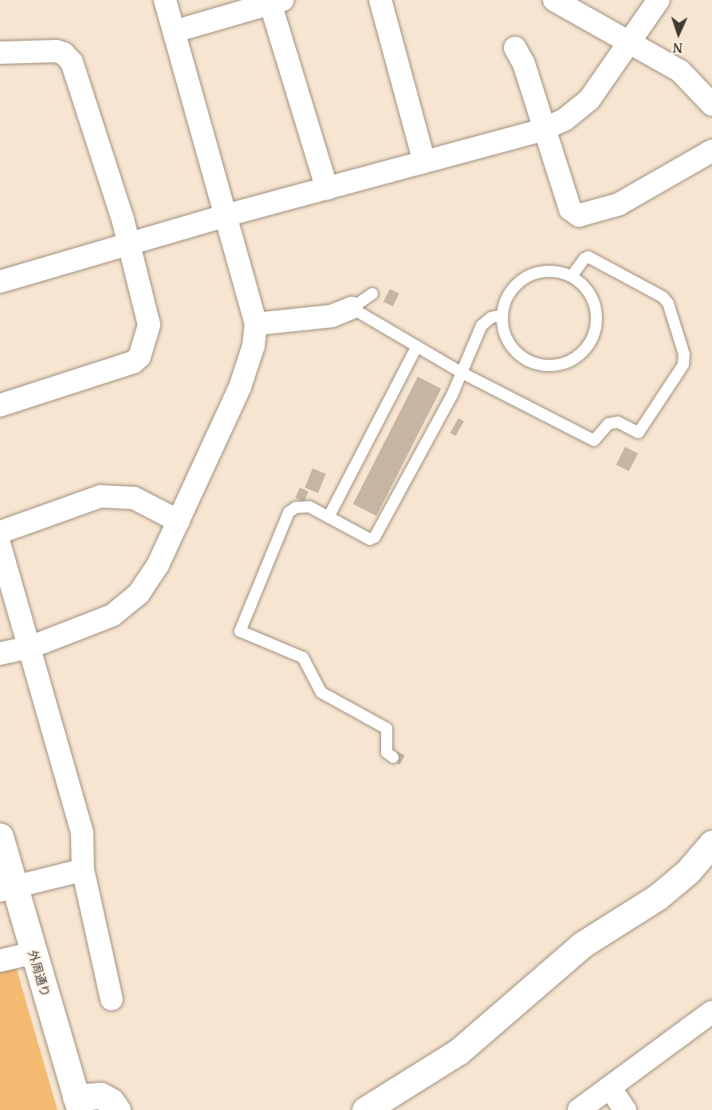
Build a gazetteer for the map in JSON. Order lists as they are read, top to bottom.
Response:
{
  "streets": {
    "street": ["外周通り"]
  },
  "north": "bottom"
}
